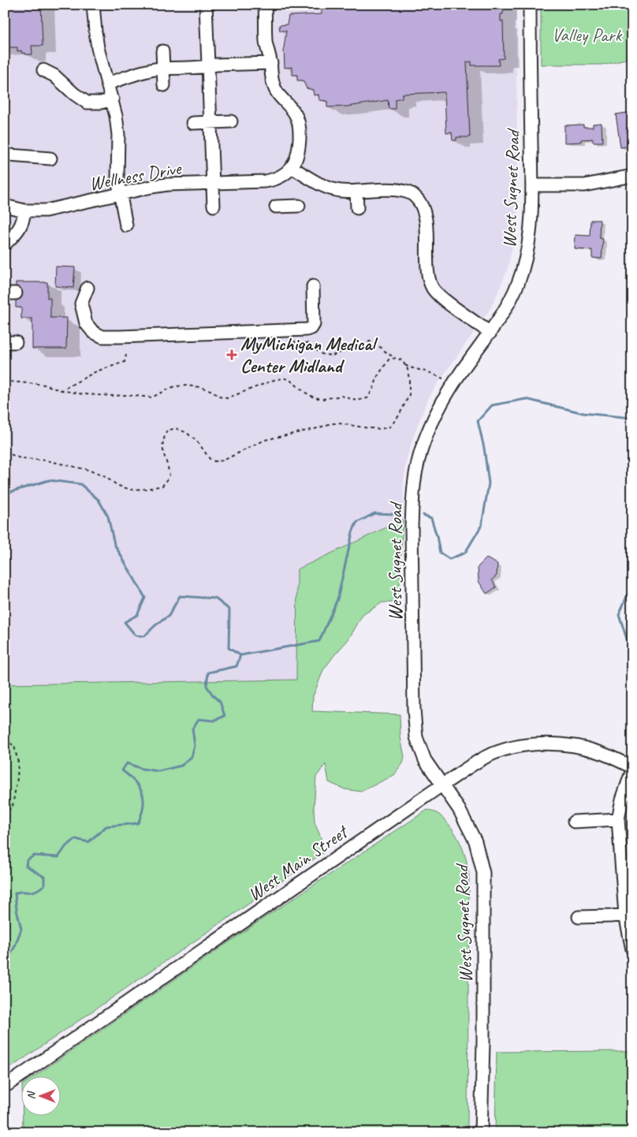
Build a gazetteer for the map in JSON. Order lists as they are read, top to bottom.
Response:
{
  "streets": {
    "street": ["Wellness Drive", "West Sugnet Road", "West Main Street"]
  },
  "crossings": [
    ["West Sugnet Road", "West Main Street"]
  ],
  "parks": ["Valley Park"],
  "places": {
    "health": ["MyMichigan Medical Center Midland"]
  },
  "north": "left"
}
